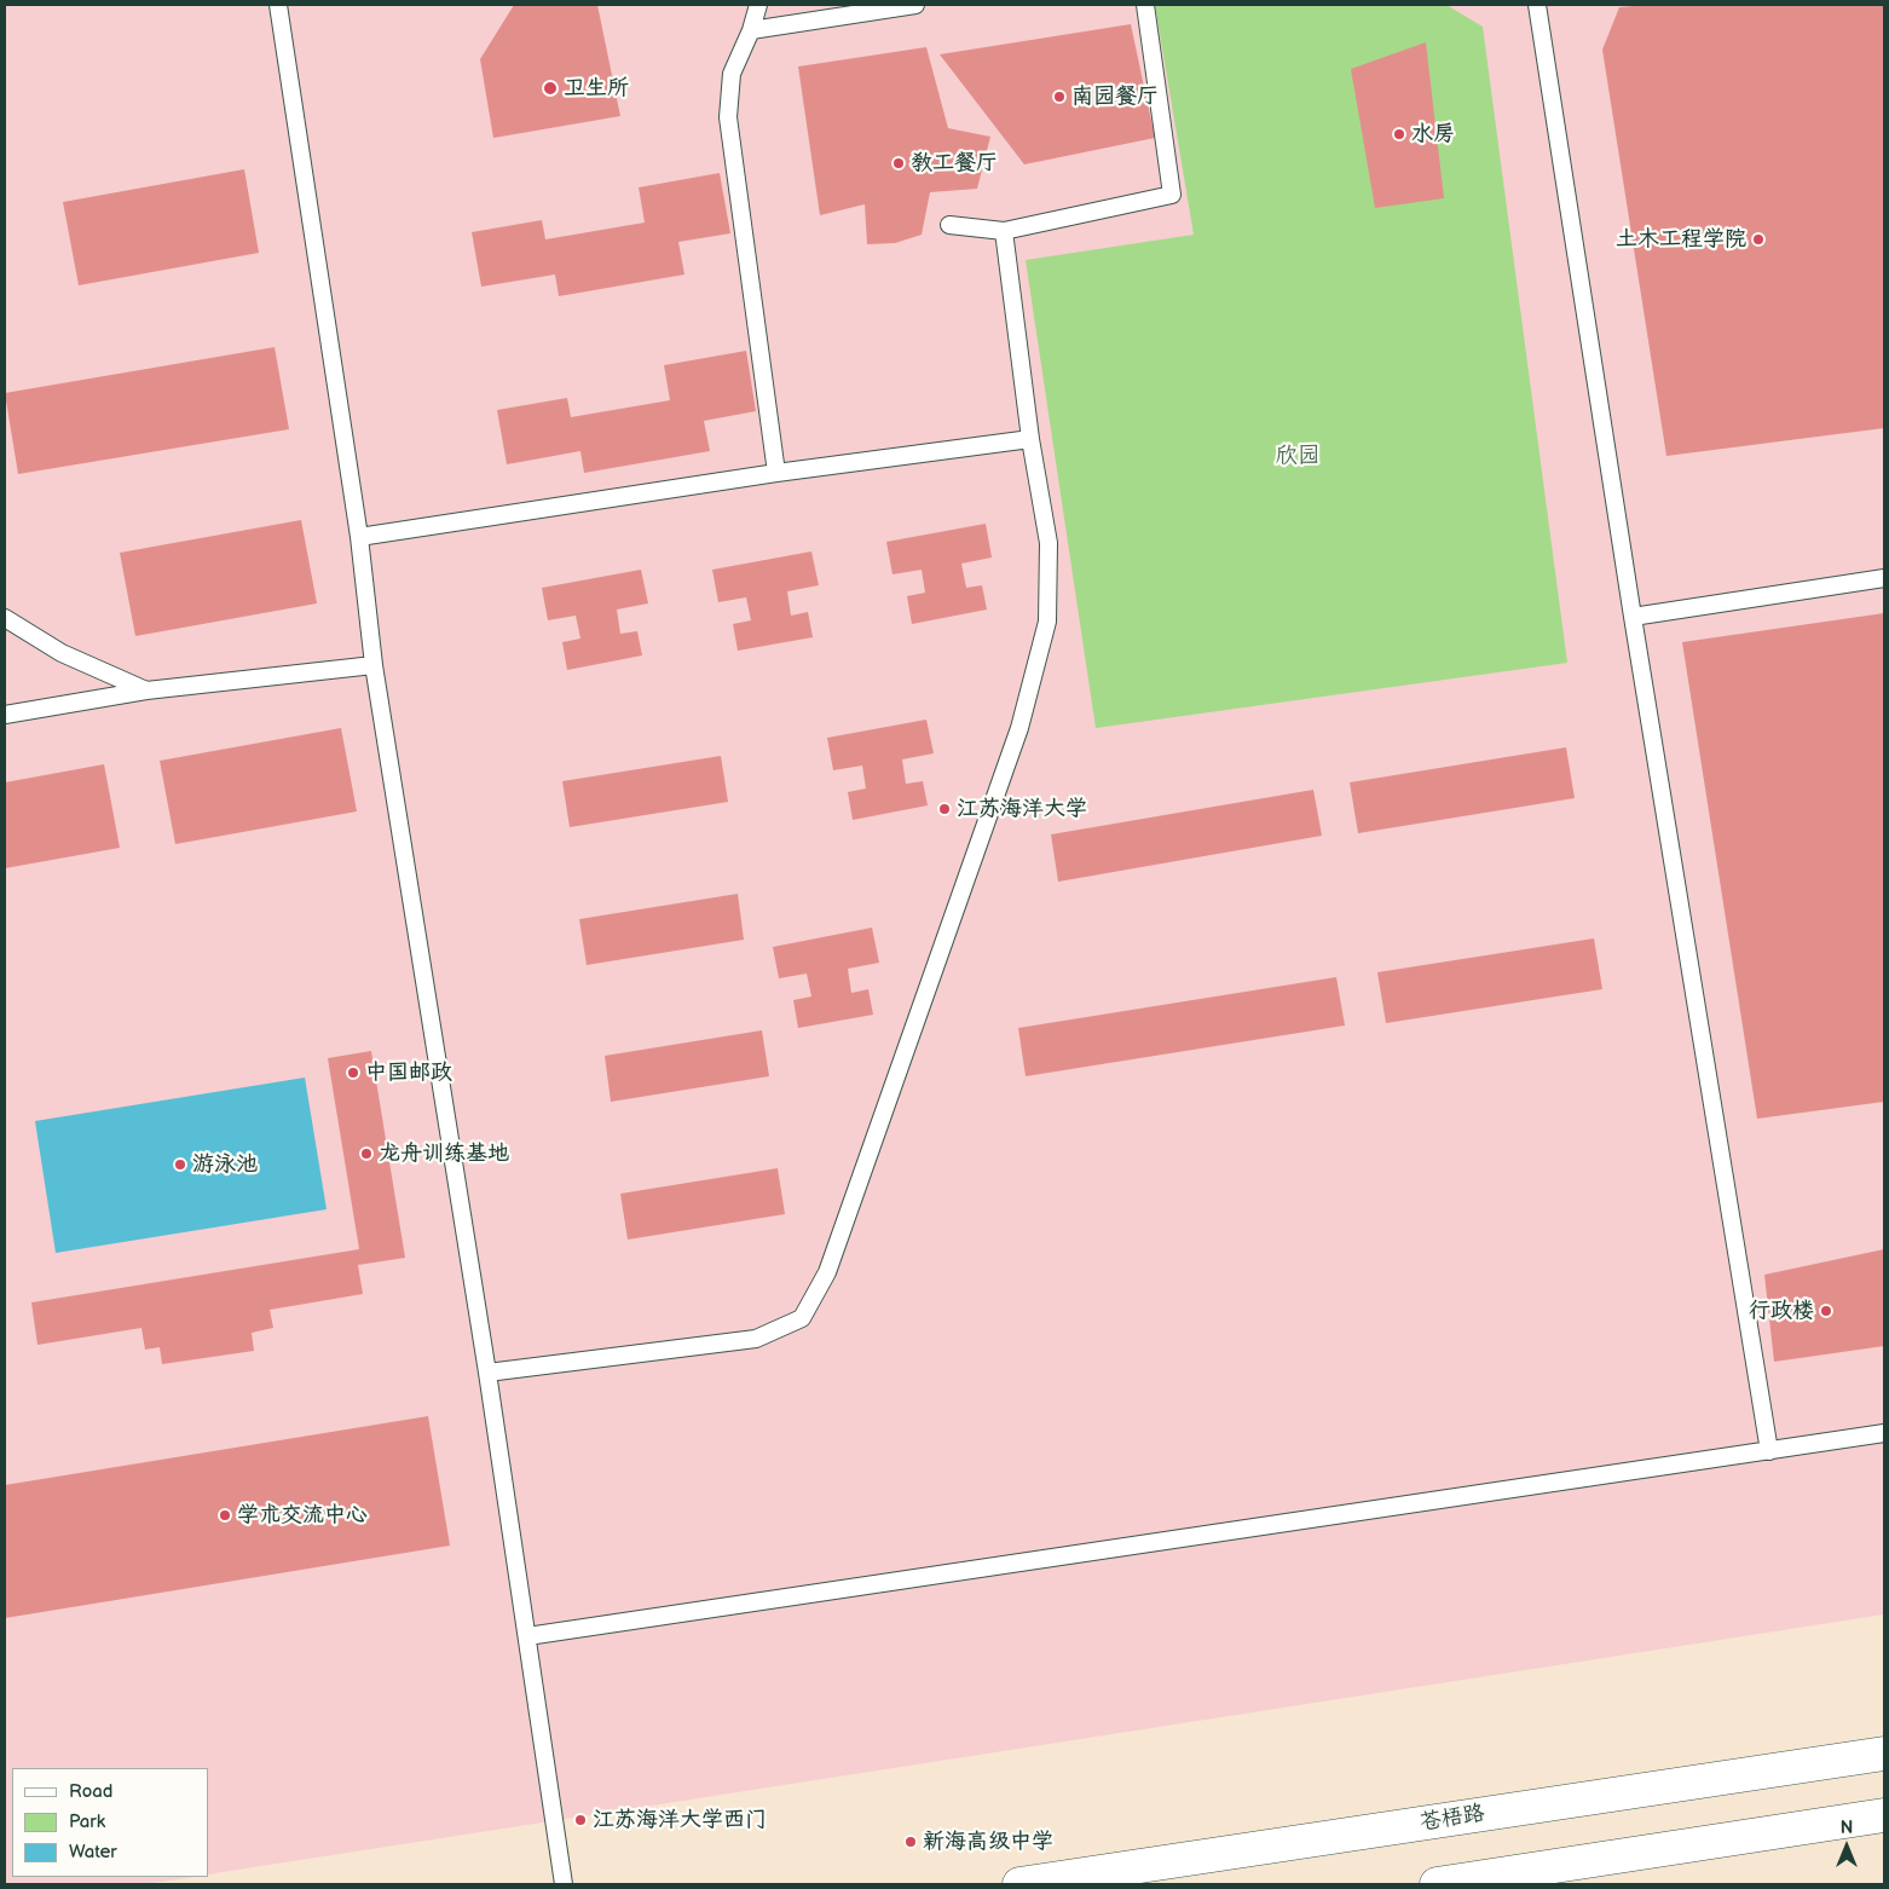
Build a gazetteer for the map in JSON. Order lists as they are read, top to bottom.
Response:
{
  "streets": {
    "main road": ["苍梧路"]
  },
  "parks": ["欣园"],
  "places": [
    "卫生所",
    "南园餐厅",
    "水房",
    "教工餐厅",
    "土木工程学院",
    "江苏海洋大学",
    "中国邮政",
    "龙舟训练基地",
    "游泳池",
    "行政楼",
    "学术交流中心",
    "江苏海洋大学西门",
    "新海高级中学"
  ],
  "legend": ["Road", "Park", "Water"],
  "north": "top"
}
